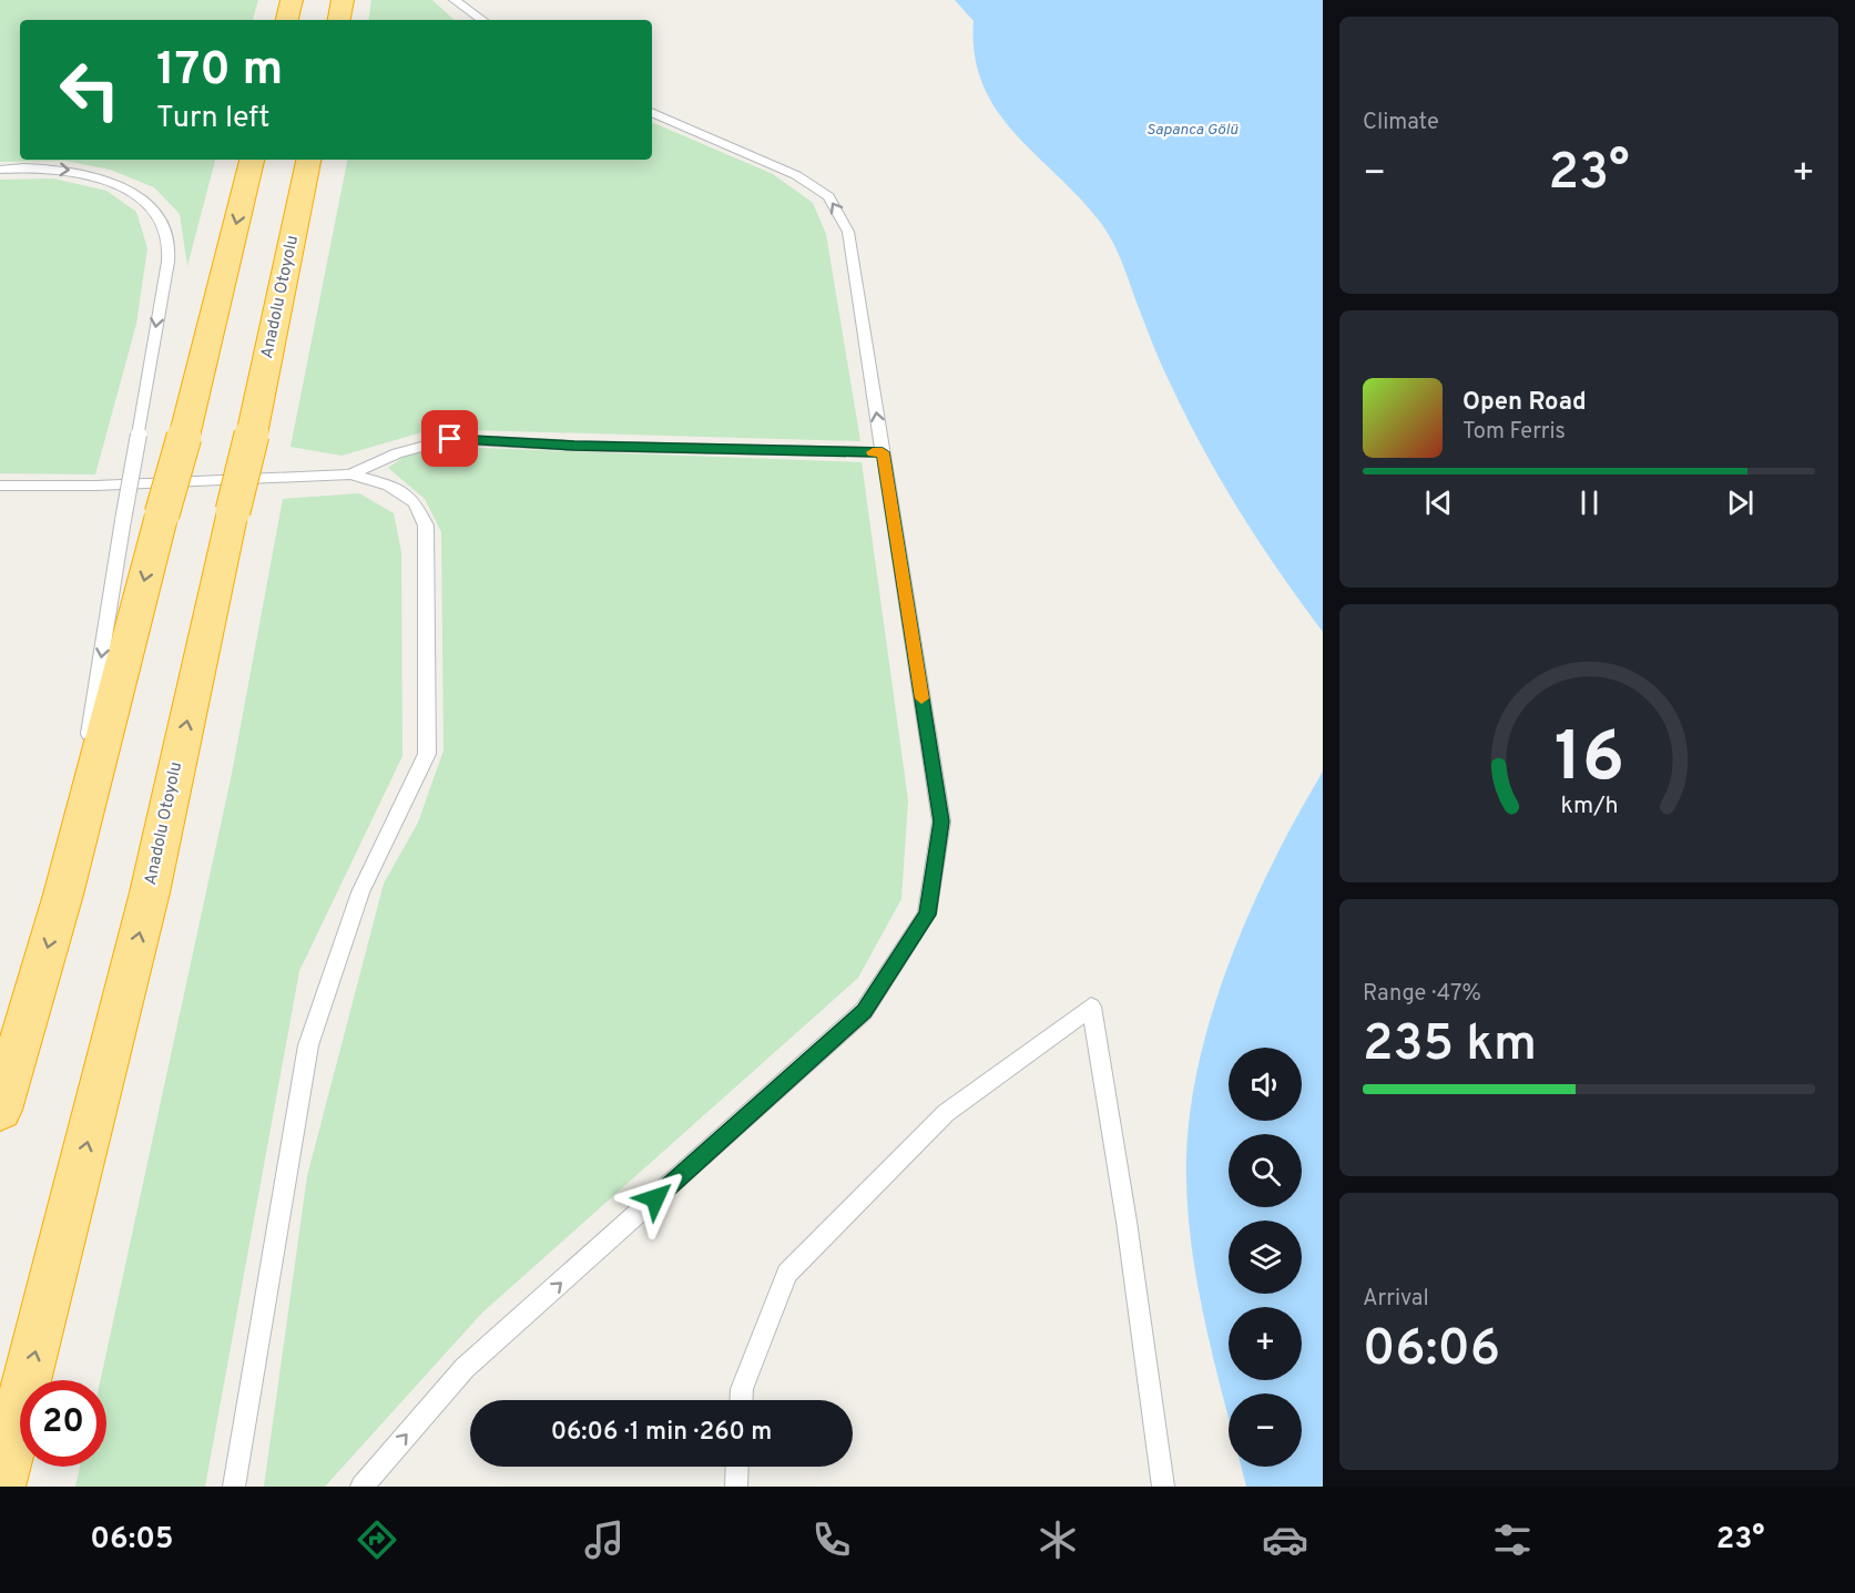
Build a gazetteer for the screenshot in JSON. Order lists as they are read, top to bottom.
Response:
{
  "streets": {
    "highway": ["Anadolu Otoyolu"]
  },
  "water": ["Sapanca Gölü"],
  "page": {
    "tile": [
      "Climate",
      ["Range · 47%", "235 km"],
      ["Arrival", "06:06"]
    ],
    "turn": ["170 m", "Turn left"],
    "heat": ["−", "23°", "+"],
    "song": ["Open Road", "Tom Ferris"],
    "map_buttons": ["+", "−"],
    "limit": "20",
    "trip": "06:06 · 1 min · 260 m",
    "tabs": ["06:05", "23°"],
    "gauge": ["16", "km/h"]
  }
}
